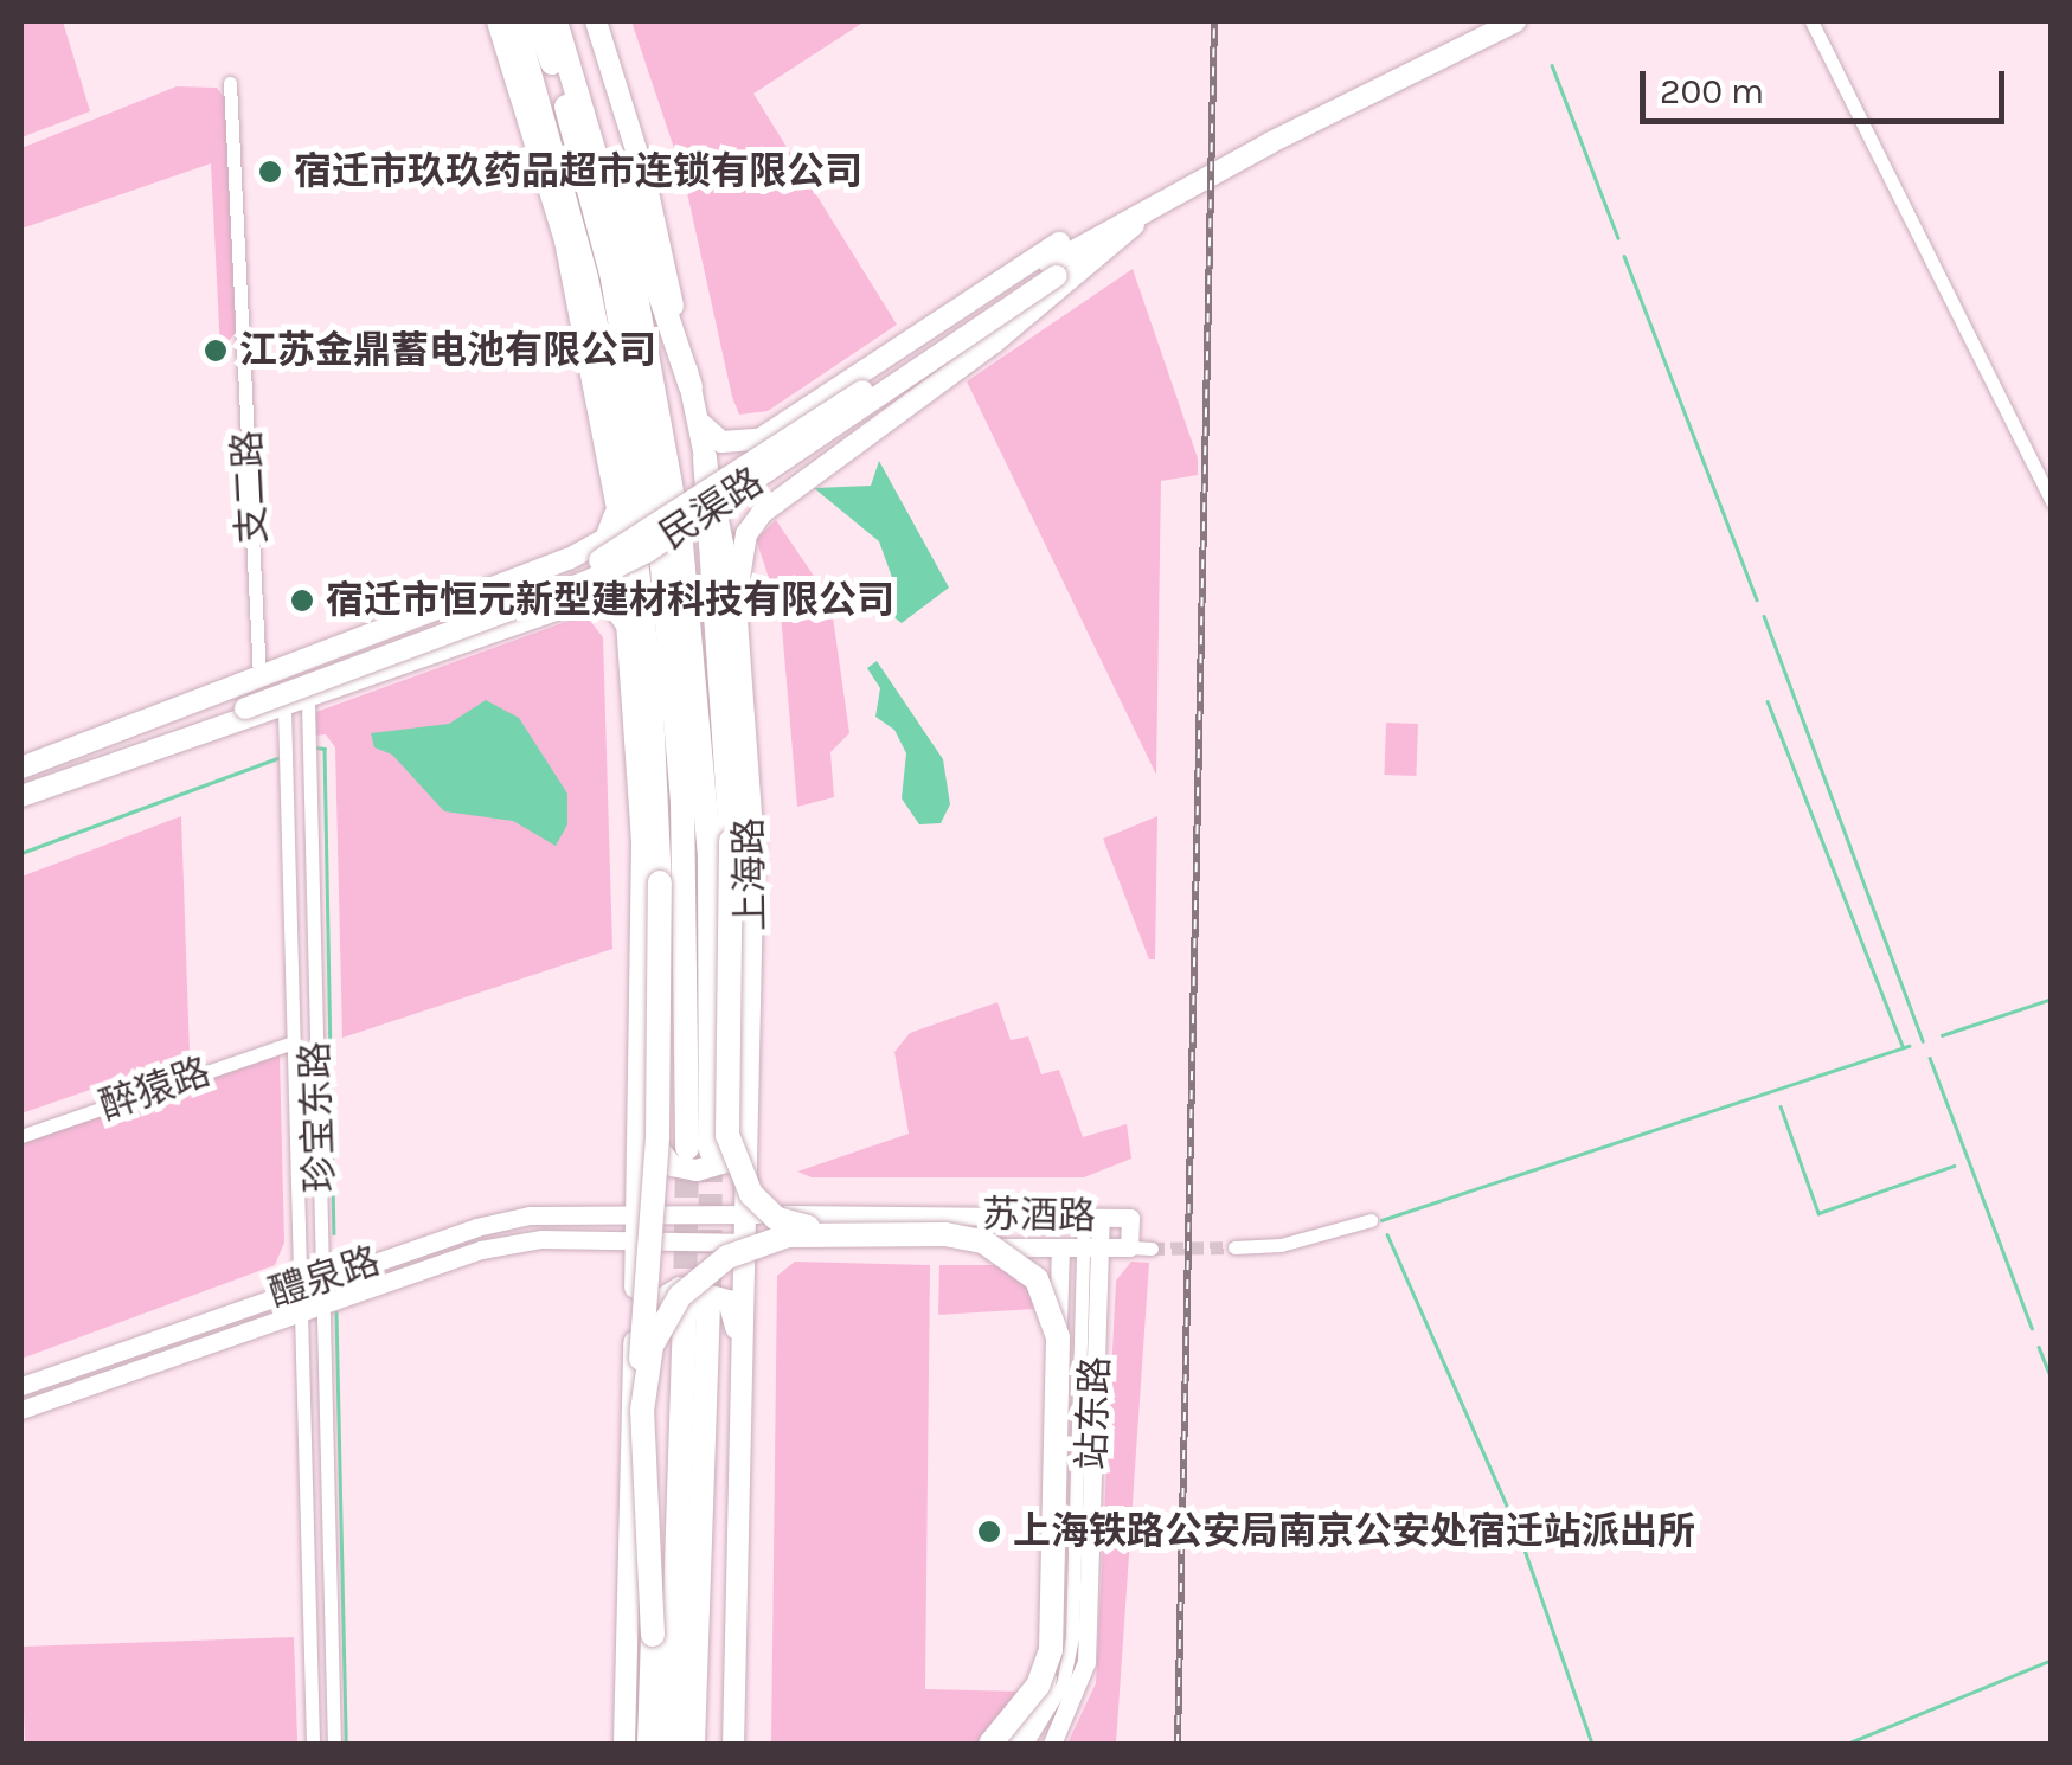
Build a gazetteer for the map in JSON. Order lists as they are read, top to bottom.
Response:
{
  "streets": {
    "highway": ["上海路"],
    "main road": ["民渠路"],
    "street": [
      "支二路",
      "醉猿路",
      "珍宝东路",
      "苏酒路",
      "醴泉路",
      "站东路"
    ]
  },
  "crossings": [
    ["支二路", "民渠路"],
    ["民渠路", "珍宝东路"],
    ["上海路", "苏酒路"],
    ["醉猿路", "珍宝东路"],
    ["珍宝东路", "醴泉路"],
    ["苏酒路", "醴泉路"],
    ["苏酒路", "站东路"]
  ],
  "places": [
    "宿迁市玖玖药品超市连锁有限公司",
    "江苏金鼎蓄电池有限公司",
    "宿迁市恒元新型建材科技有限公司",
    "上海铁路公安局南京公安处宿迁站派出所"
  ],
  "scale_bar": "200 m"
}
